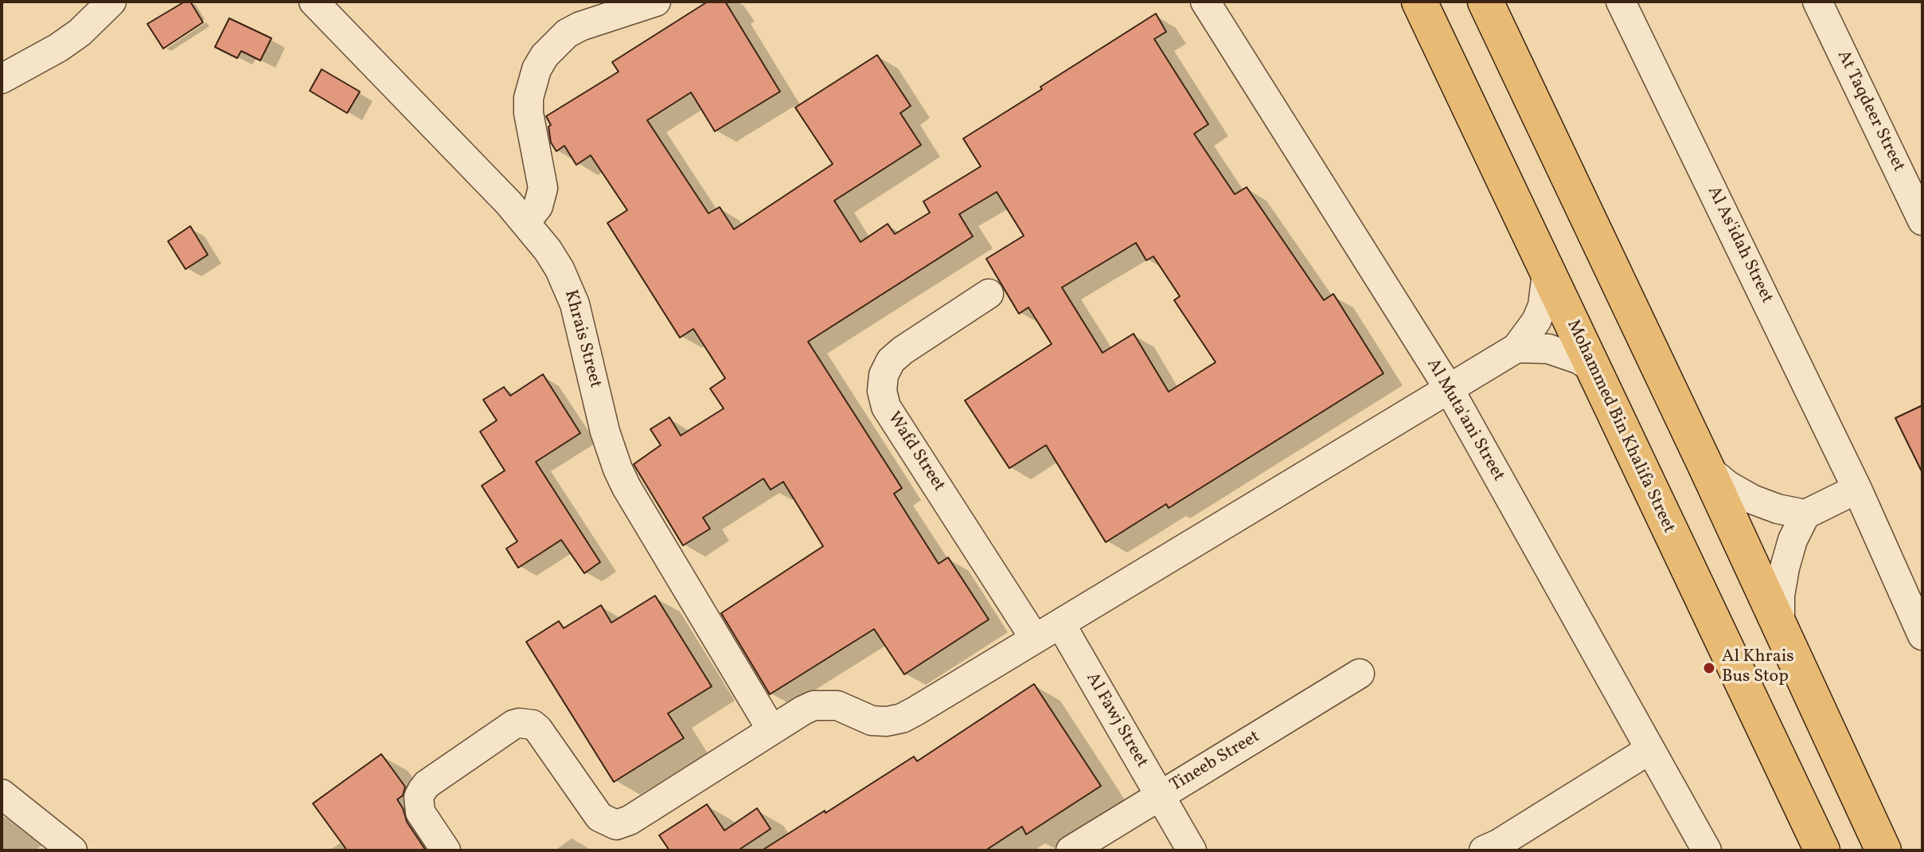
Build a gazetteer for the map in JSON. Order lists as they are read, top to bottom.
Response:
{
  "streets": {
    "highway": ["Mohammed Bin Khalifa Street"],
    "street": [
      "At Taqdeer Street",
      "Al As'idah Street",
      "Khrais Street",
      "Al Muta'ani Street",
      "Wafd Street",
      "Al Fawj Street",
      "Tineeb Street"
    ]
  },
  "crossings": [
    ["Al Fawj Street", "Tineeb Street"]
  ],
  "places": ["Al Khrais Bus Stop"]
}
